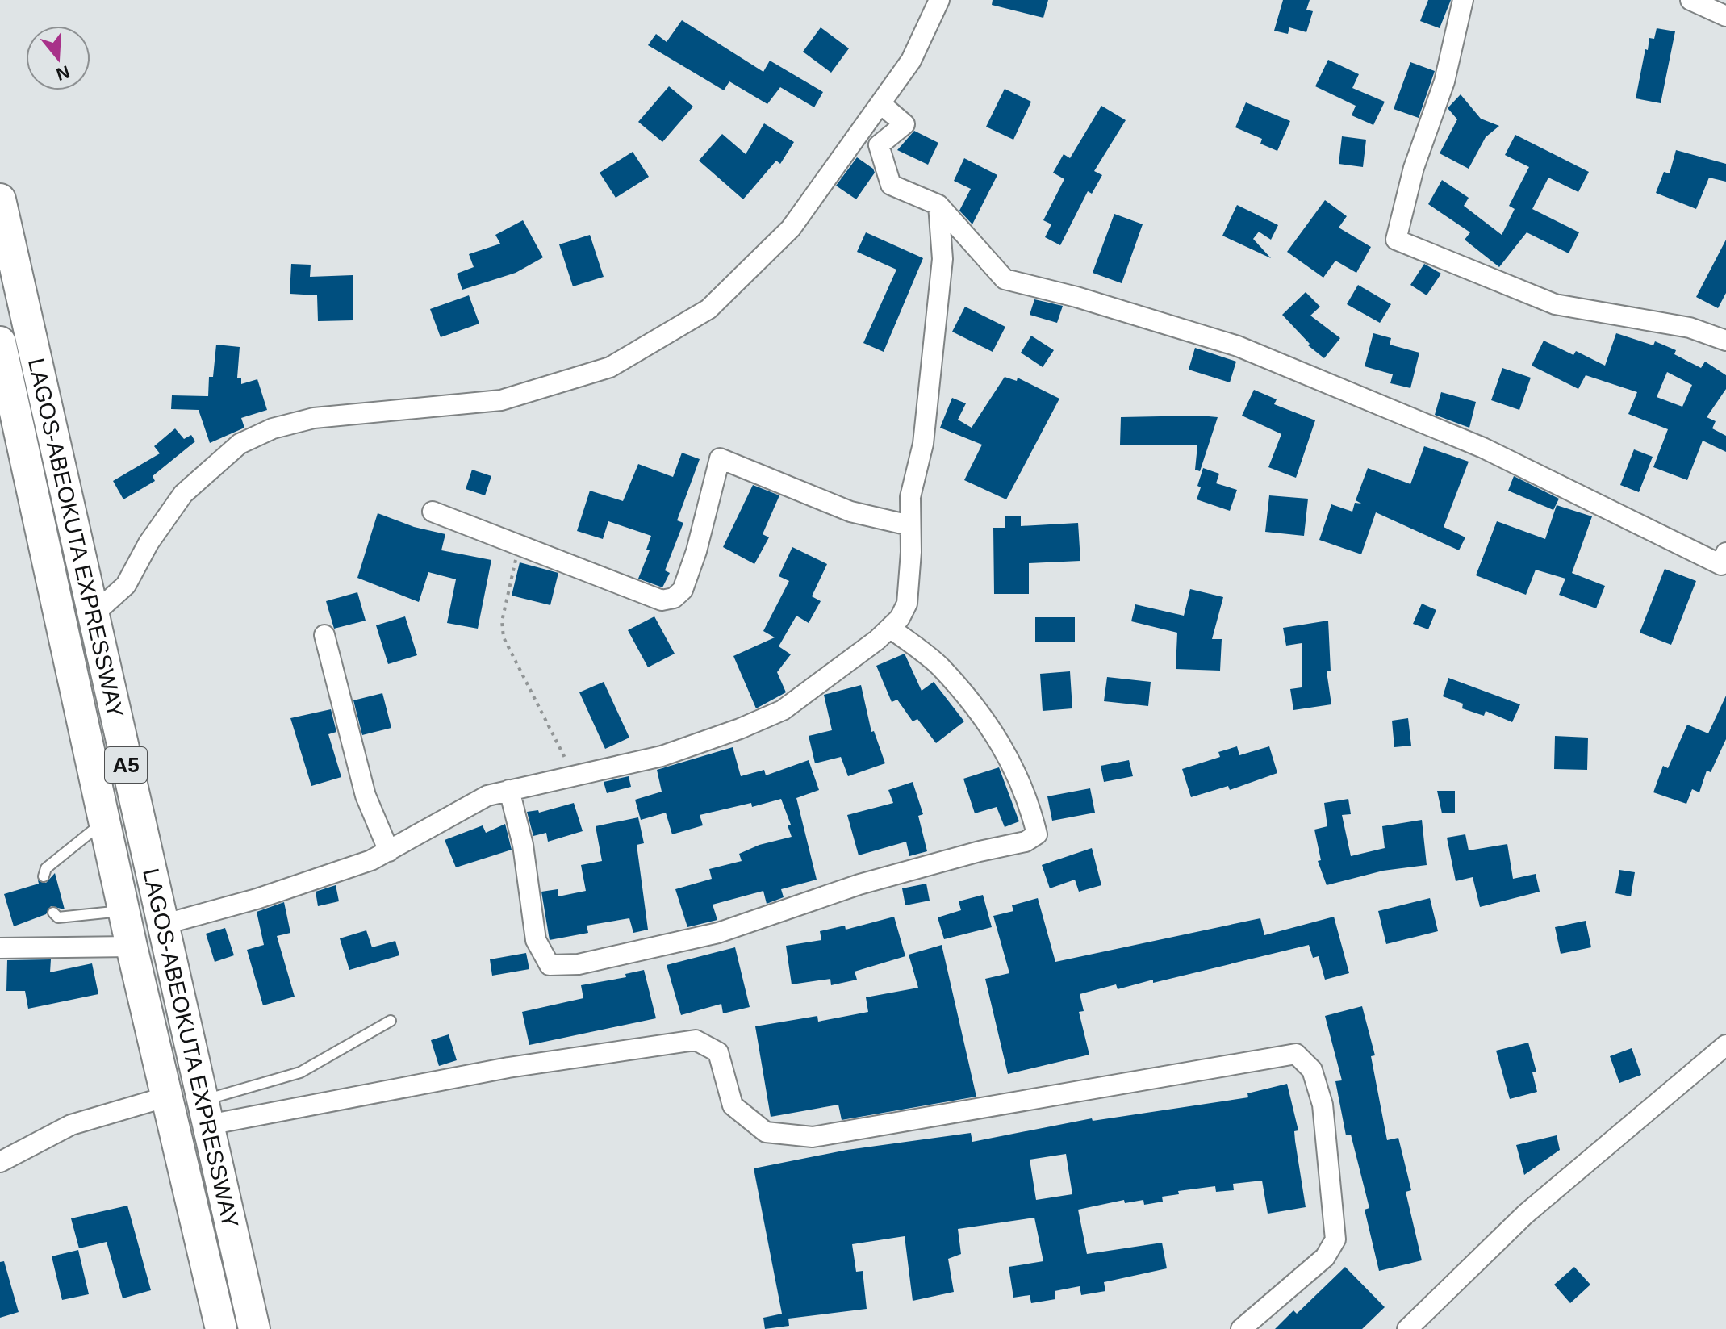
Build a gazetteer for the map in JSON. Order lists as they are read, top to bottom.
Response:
{
  "streets": {
    "highway": ["LAGOS-ABEOKUTA EXPRESSWAY", "A5"]
  },
  "north": "bottom"
}
